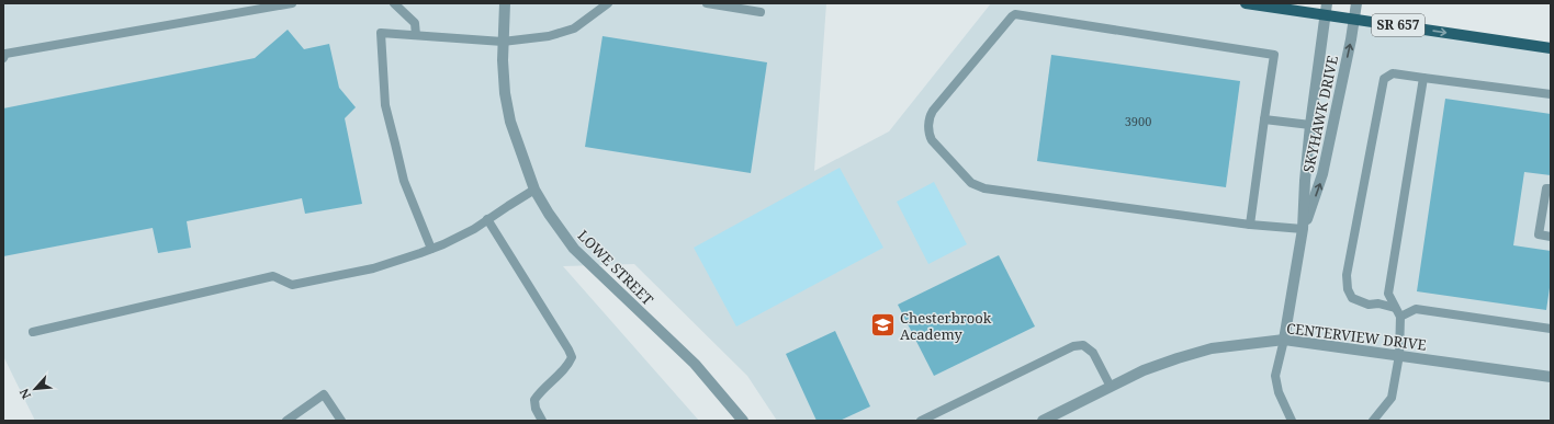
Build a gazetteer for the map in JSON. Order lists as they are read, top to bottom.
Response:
{
  "streets": {
    "main road": ["SR 657"],
    "street": ["SKYHAWK DRIVE", "LOWE STREET", "CENTERVIEW DRIVE"]
  },
  "crossings": [
    ["SR 657", "SKYHAWK DRIVE"],
    ["SKYHAWK DRIVE", "CENTERVIEW DRIVE"]
  ],
  "places": {
    "school or university": ["Chesterbrook Academy"]
  },
  "house_numbers": ["3900"],
  "north": "bottom left"
}
